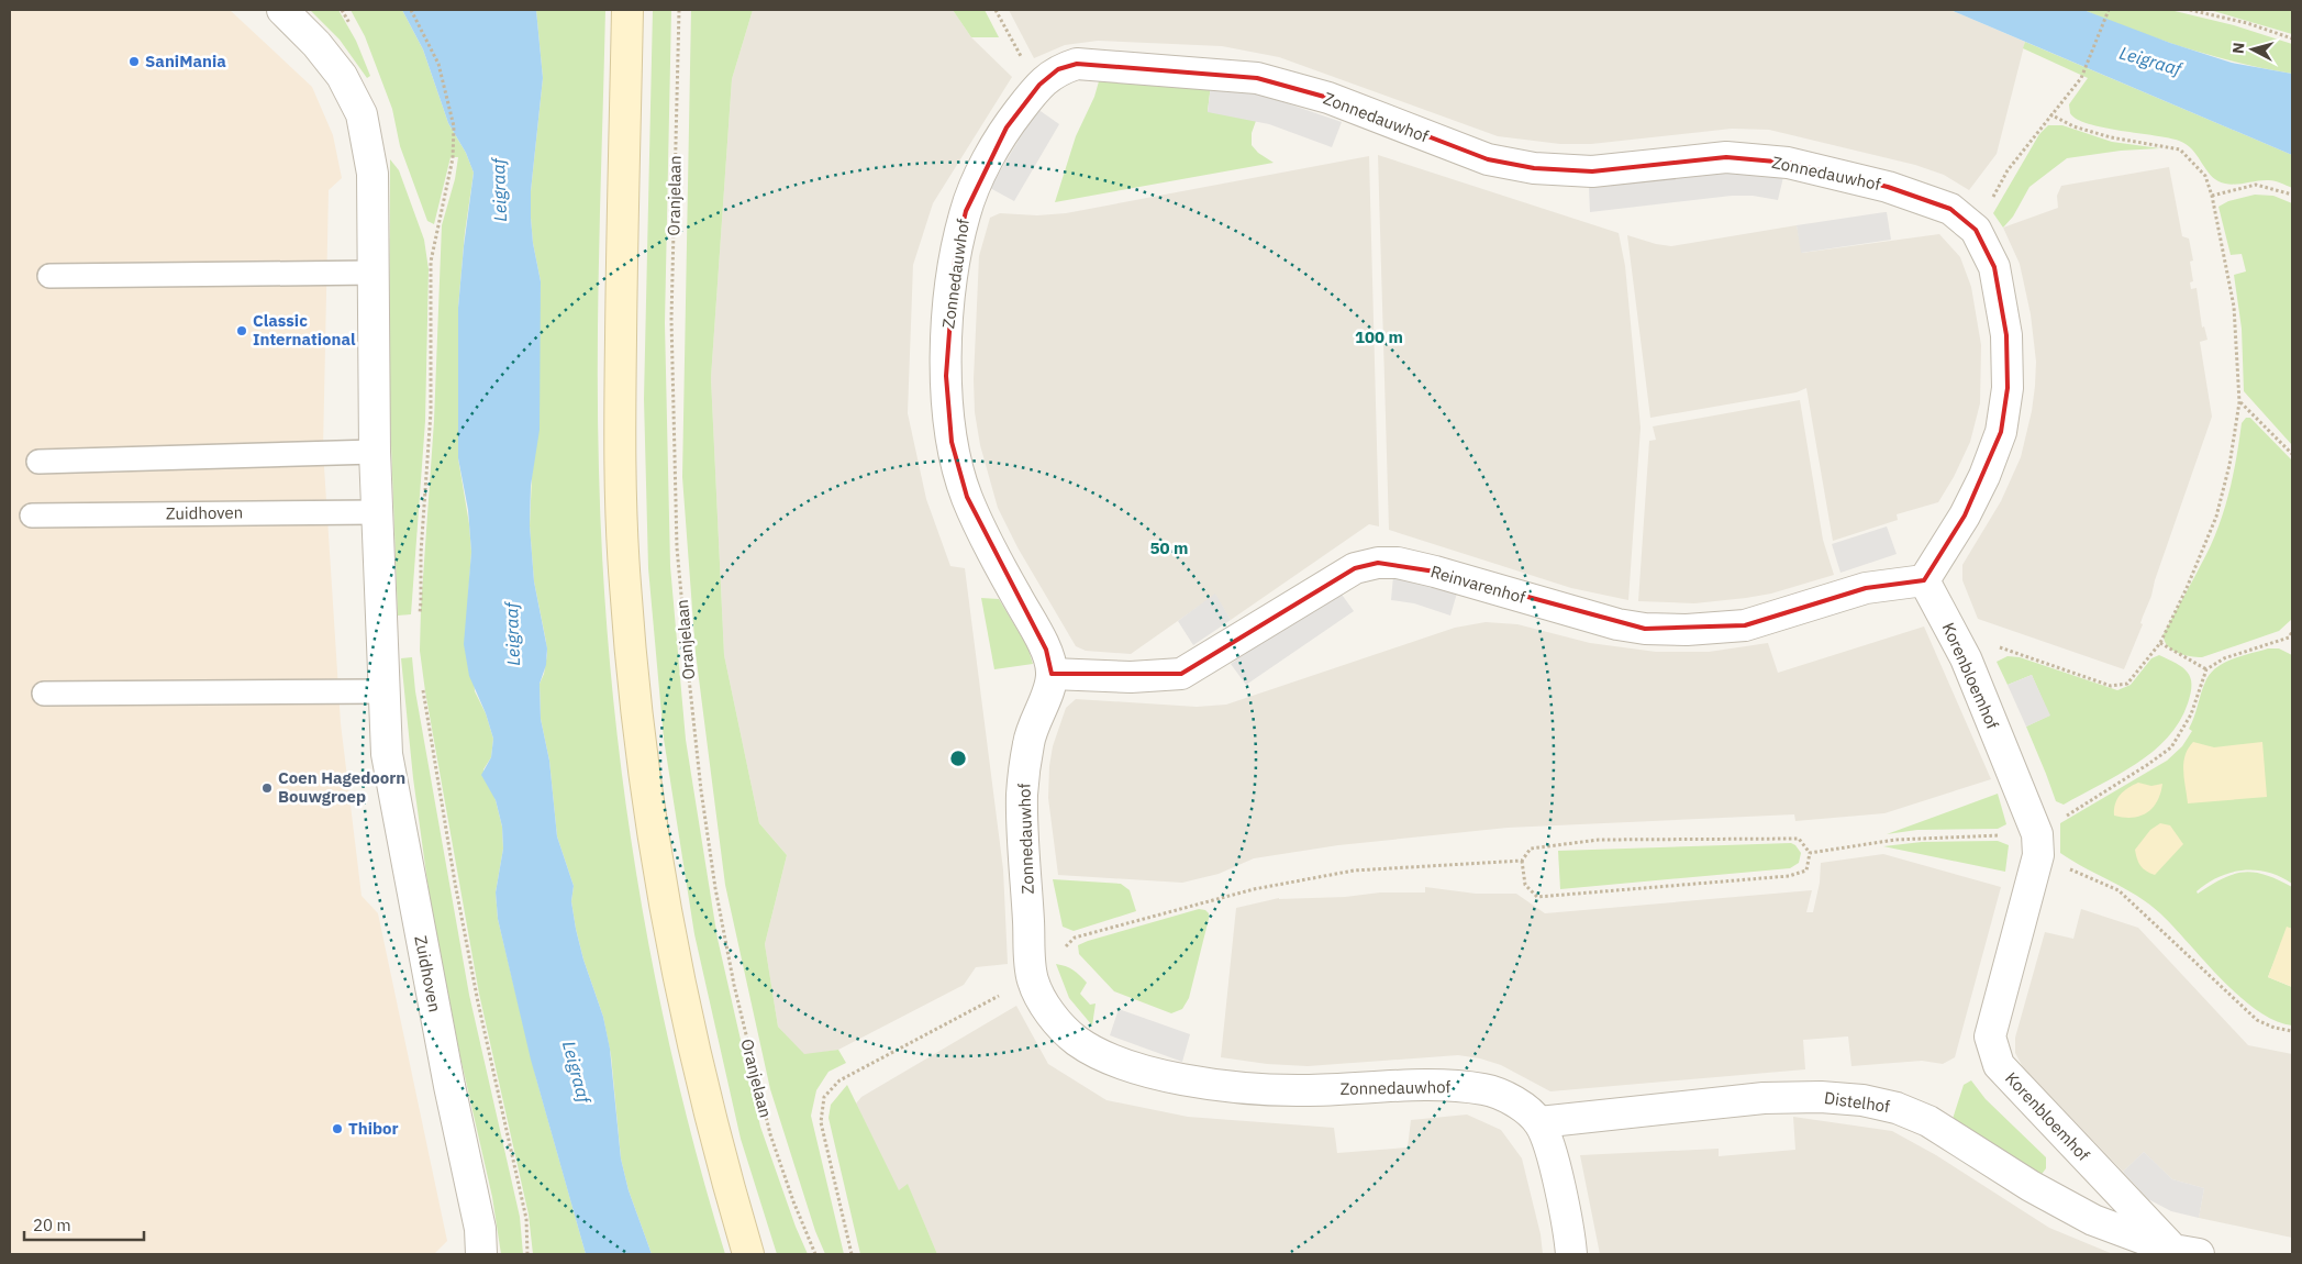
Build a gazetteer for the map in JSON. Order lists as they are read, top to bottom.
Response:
{
  "streets": {
    "street": [
      "Zonnedauwhof",
      "Zuidhoven",
      "Reinvarenhof",
      "Korenbloemhof",
      "Distelhof"
    ],
    "path": ["Oranjelaan"]
  },
  "crossings": [
    ["Zonnedauwhof", "Reinvarenhof"],
    ["Zonnedauwhof", "Korenbloemhof"],
    ["Zonnedauwhof", "Distelhof"],
    ["Reinvarenhof", "Korenbloemhof"],
    ["Korenbloemhof", "Distelhof"]
  ],
  "water": ["Leigraaf"],
  "places": [
    "SaniMania",
    "Classic International",
    "Coen Hagedoorn Bouwgroep",
    "Thibor"
  ],
  "scale_bar": "20 m",
  "north": "left",
  "rings": ["100 m", "50 m"]
}
